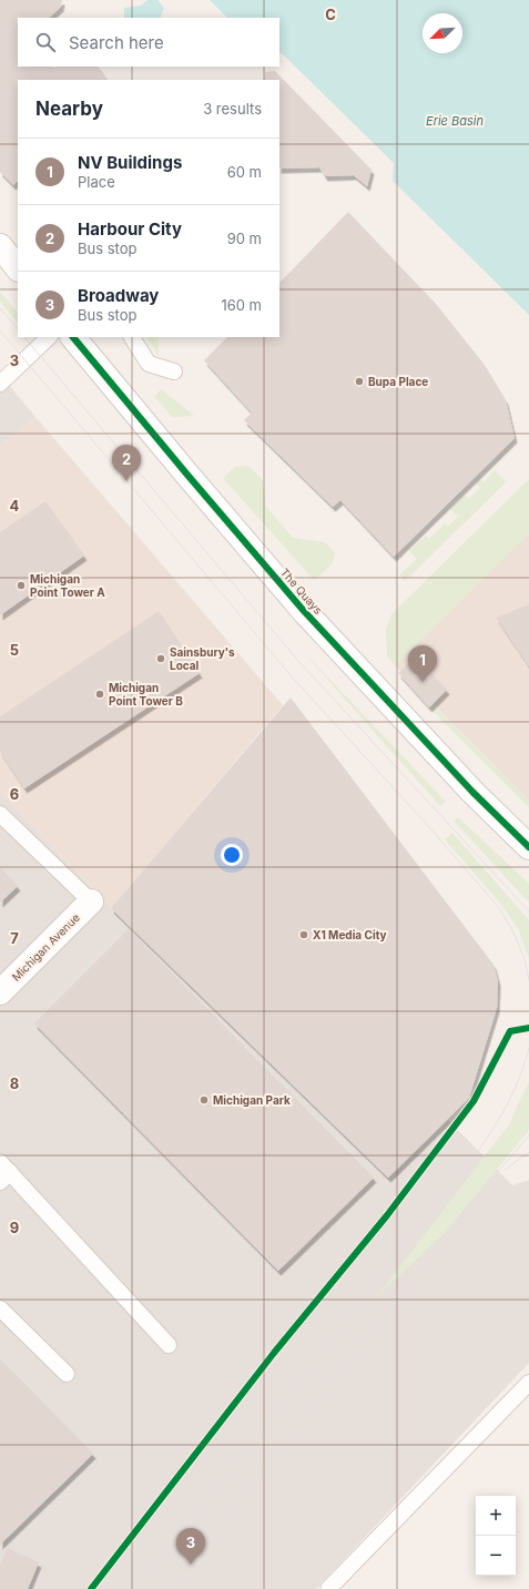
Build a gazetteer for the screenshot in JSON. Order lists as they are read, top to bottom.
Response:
{
  "streets": {
    "street": ["The Quays", "Michigan Avenue"]
  },
  "water": ["Erie Basin"],
  "places": [
    "Bupa Place",
    "Michigan Point Tower A",
    "Sainsbury's Local",
    "Michigan Point Tower B",
    "X1 Media City",
    "Michigan Park"
  ],
  "north": "bottom left",
  "page": {
    "search": "Search here",
    "heading": ["Nearby", "3 results"],
    "list": [
      {
        "mark": "1",
        "name": "NV Buildings",
        "note": "Place",
        "value": "60 m"
      },
      {
        "mark": "2",
        "name": "Harbour City",
        "note": "Bus stop",
        "value": "90 m"
      },
      {
        "mark": "3",
        "name": "Broadway",
        "note": "Bus stop",
        "value": "160 m"
      }
    ],
    "pins": ["2", "1", "3"],
    "map_buttons": ["+", "−"]
  },
  "grid": {
    "columns": ["C"],
    "rows": [
      "3",
      "4",
      "5",
      "6",
      "7",
      "8",
      "9"
    ]
  }
}
